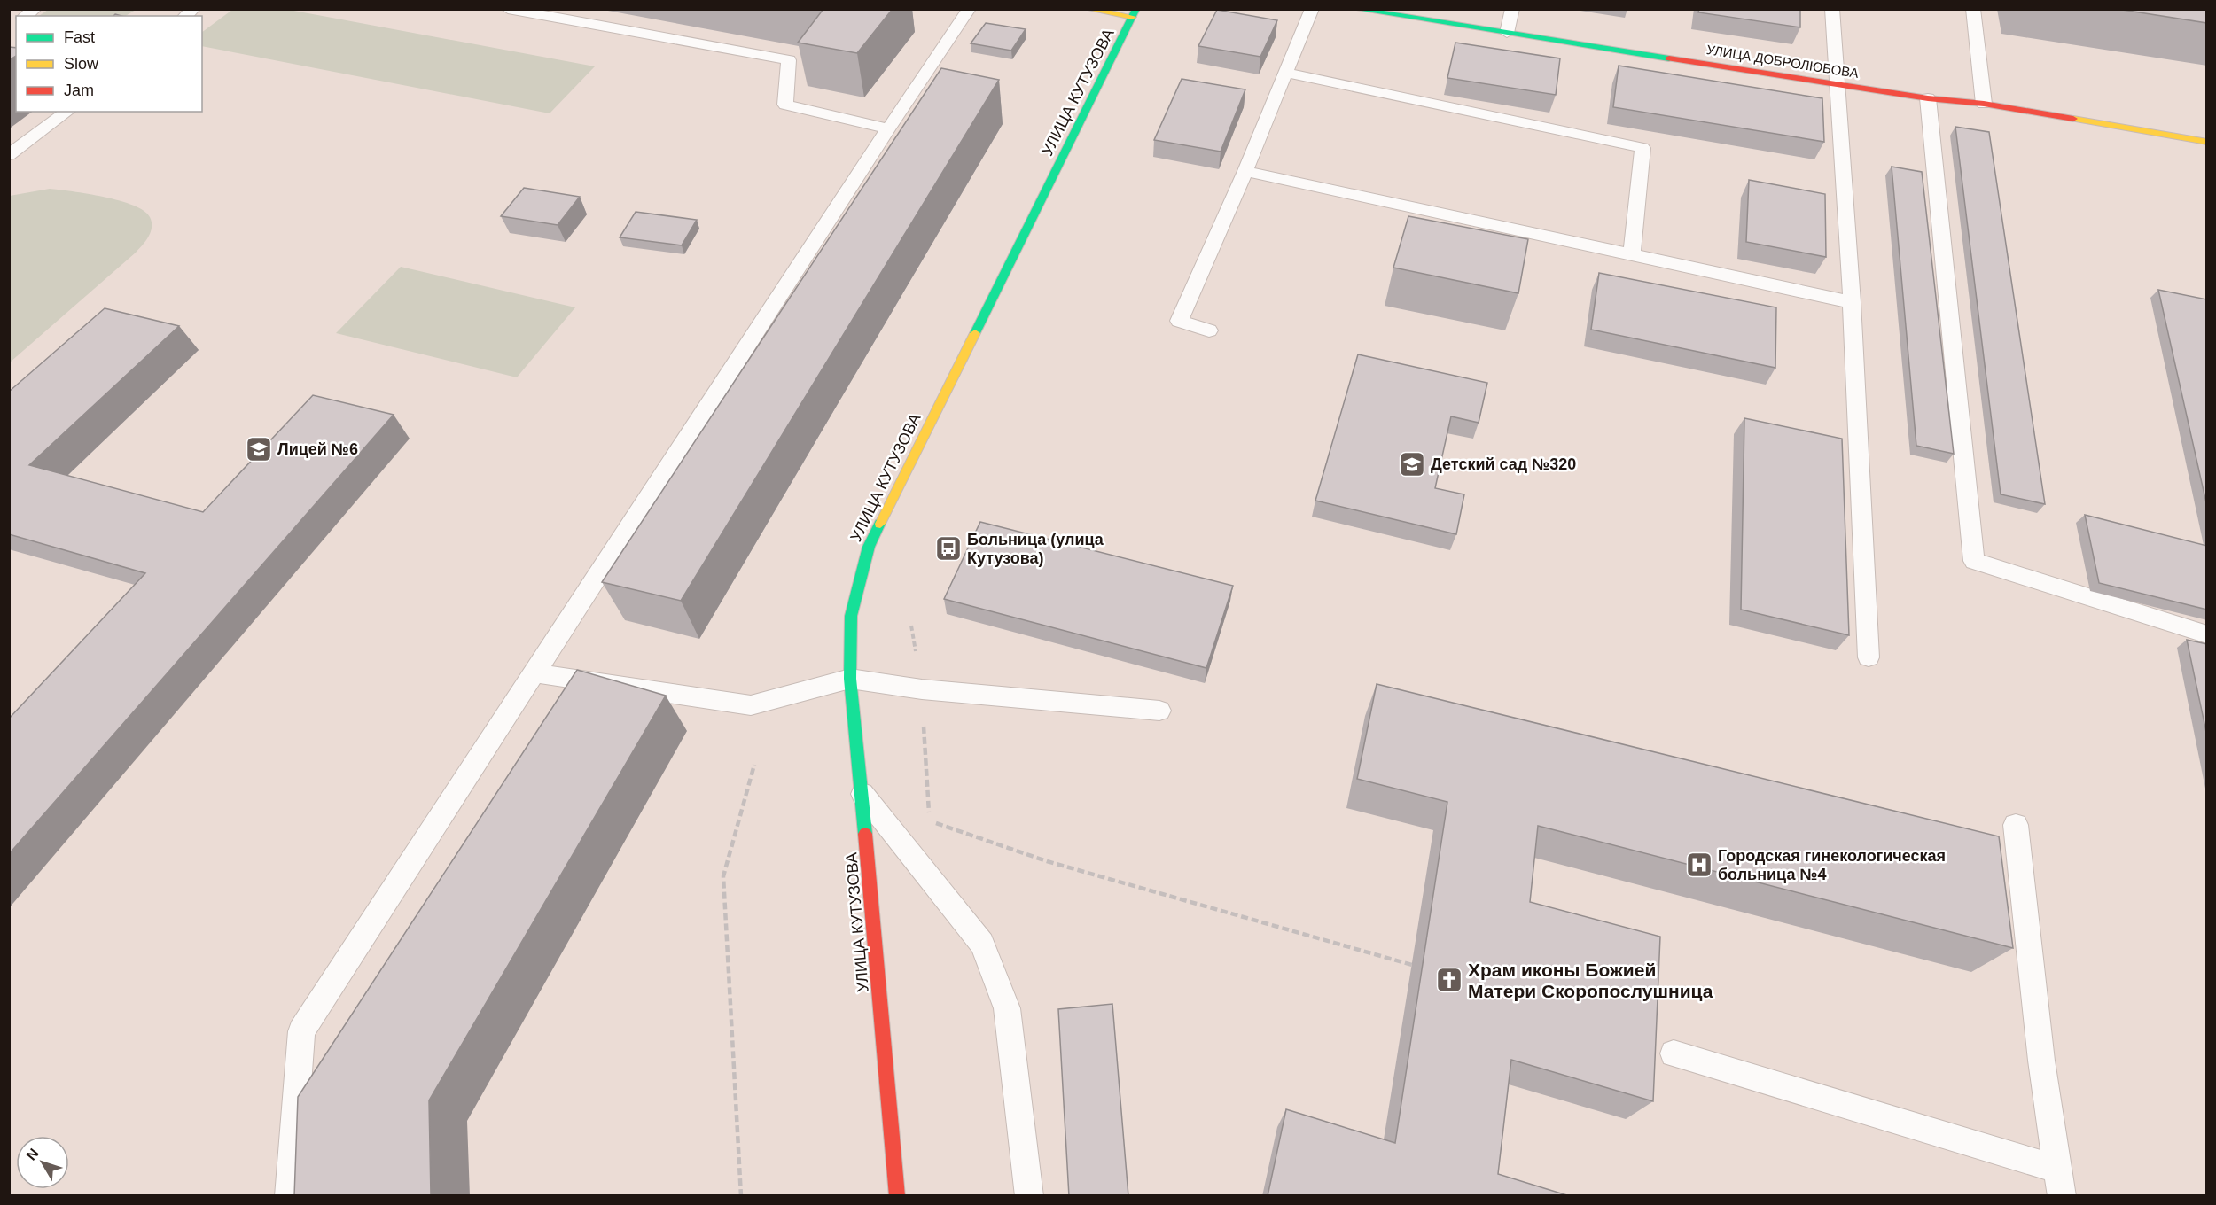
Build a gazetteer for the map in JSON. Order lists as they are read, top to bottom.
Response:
{
  "streets": {
    "street": ["УЛИЦА ДОБРОЛЮБОВА", "УЛИЦА КУТУЗОВА"]
  },
  "places": {
    "school or university": ["Лицей №6", "Детский сад №320"],
    "bus stop": ["Больница (улица Кутузова)"],
    "hospital": ["Городская гинекологическая больница №4"],
    "church": ["Храм иконы Божией Матери Скоропослушница"]
  },
  "legend": ["Fast", "Slow", "Jam"],
  "north": "top left"
}
